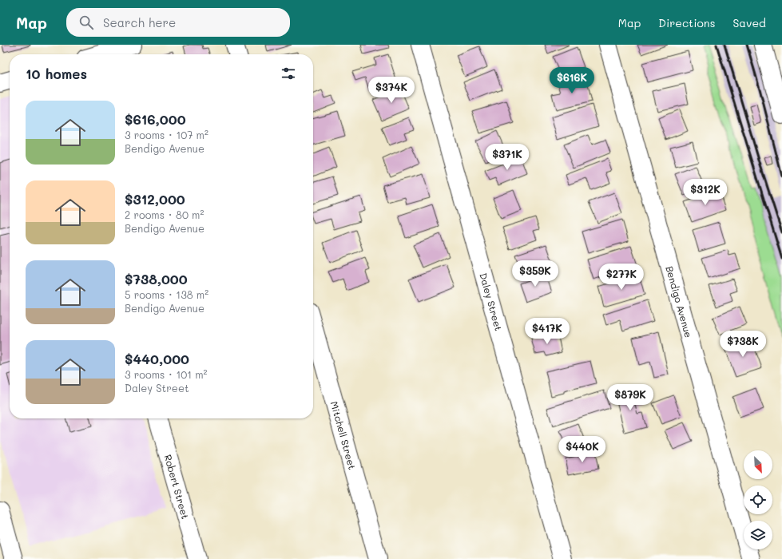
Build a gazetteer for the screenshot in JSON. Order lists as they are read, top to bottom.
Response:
{
  "streets": {
    "street": [
      "Daley Street",
      "Bendigo Avenue",
      "Mitchell Street",
      "Robert Street"
    ]
  },
  "north": "bottom right",
  "page": {
    "header": "Map",
    "search": "Search here",
    "nav": ["Map", "Directions", "Saved"],
    "heading": "10 homes",
    "price": [
      "$616K",
      "$374K",
      "$371K",
      "$312K",
      "$359K",
      "$277K",
      "$417K",
      "$738K",
      "$879K",
      "$440K"
    ],
    "list": [
      {
        "name": "$616,000",
        "note": "3 rooms · 107 m² · Bendigo Avenue"
      },
      {
        "name": "$312,000",
        "note": "2 rooms · 80 m² · Bendigo Avenue"
      },
      {
        "name": "$738,000",
        "note": "5 rooms · 138 m² · Bendigo Avenue"
      },
      {
        "name": "$440,000",
        "note": "3 rooms · 101 m² · Daley Street"
      }
    ]
  }
}
